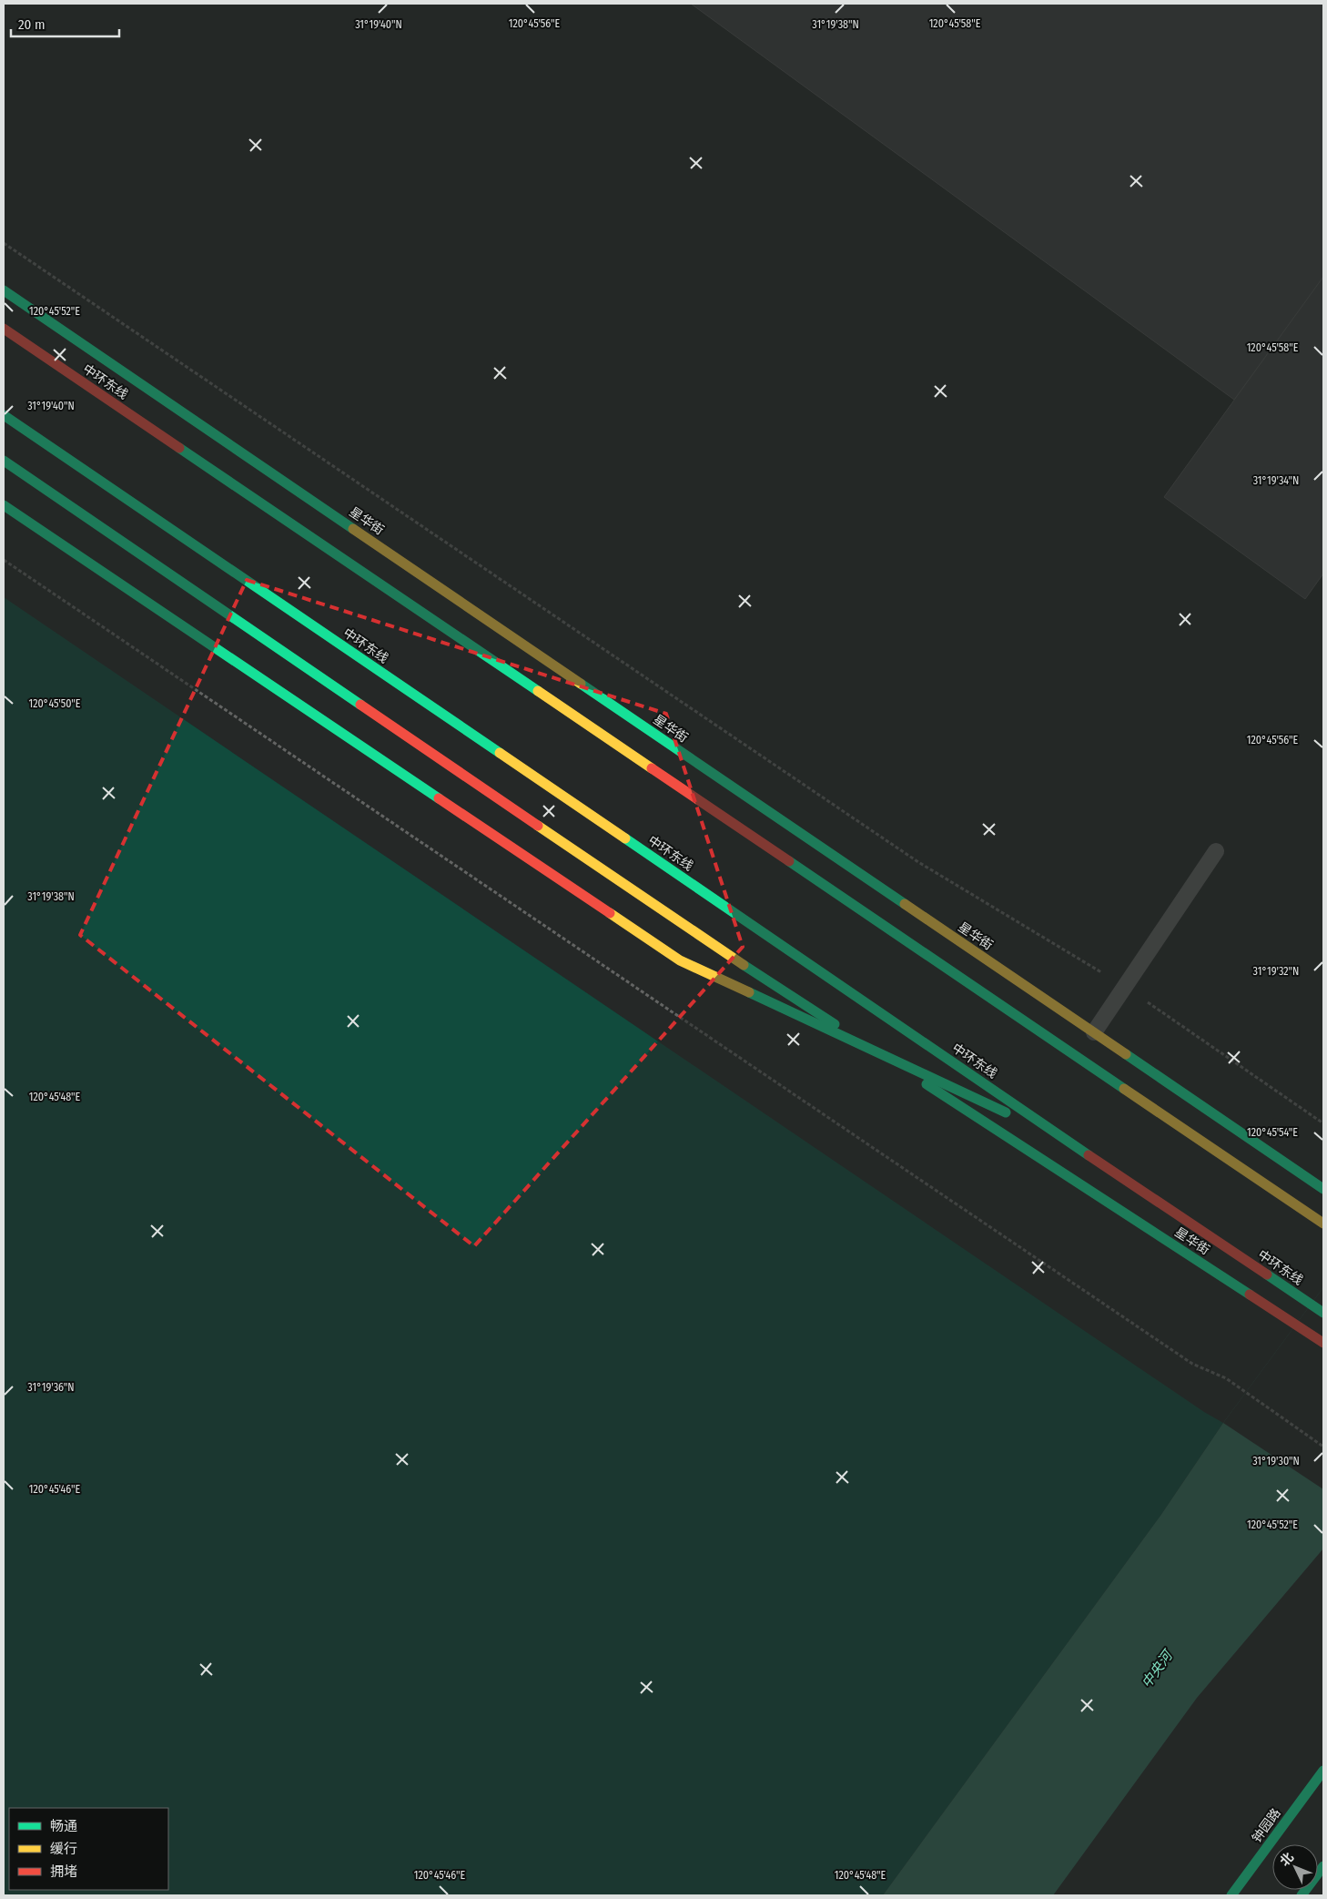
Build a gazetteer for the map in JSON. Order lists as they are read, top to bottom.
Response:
{
  "streets": {
    "main road": ["中环东线", "星华街", "钟园路"]
  },
  "water": ["中央河"],
  "legend": ["畅通", "缓行", "拥堵"],
  "scale_bar": "20 m",
  "north": "top left",
  "coordinates": [
    "120°45'56\"E",
    "120°45'58\"E",
    "31°19'40\"N",
    "31°19'38\"N",
    "120°45'52\"E",
    "31°19'34\"N",
    "120°45'50\"E",
    "31°19'32\"N",
    "120°45'48\"E",
    "120°45'54\"E",
    "31°19'36\"N",
    "31°19'30\"N",
    "120°45'46\"E"
  ]
}
